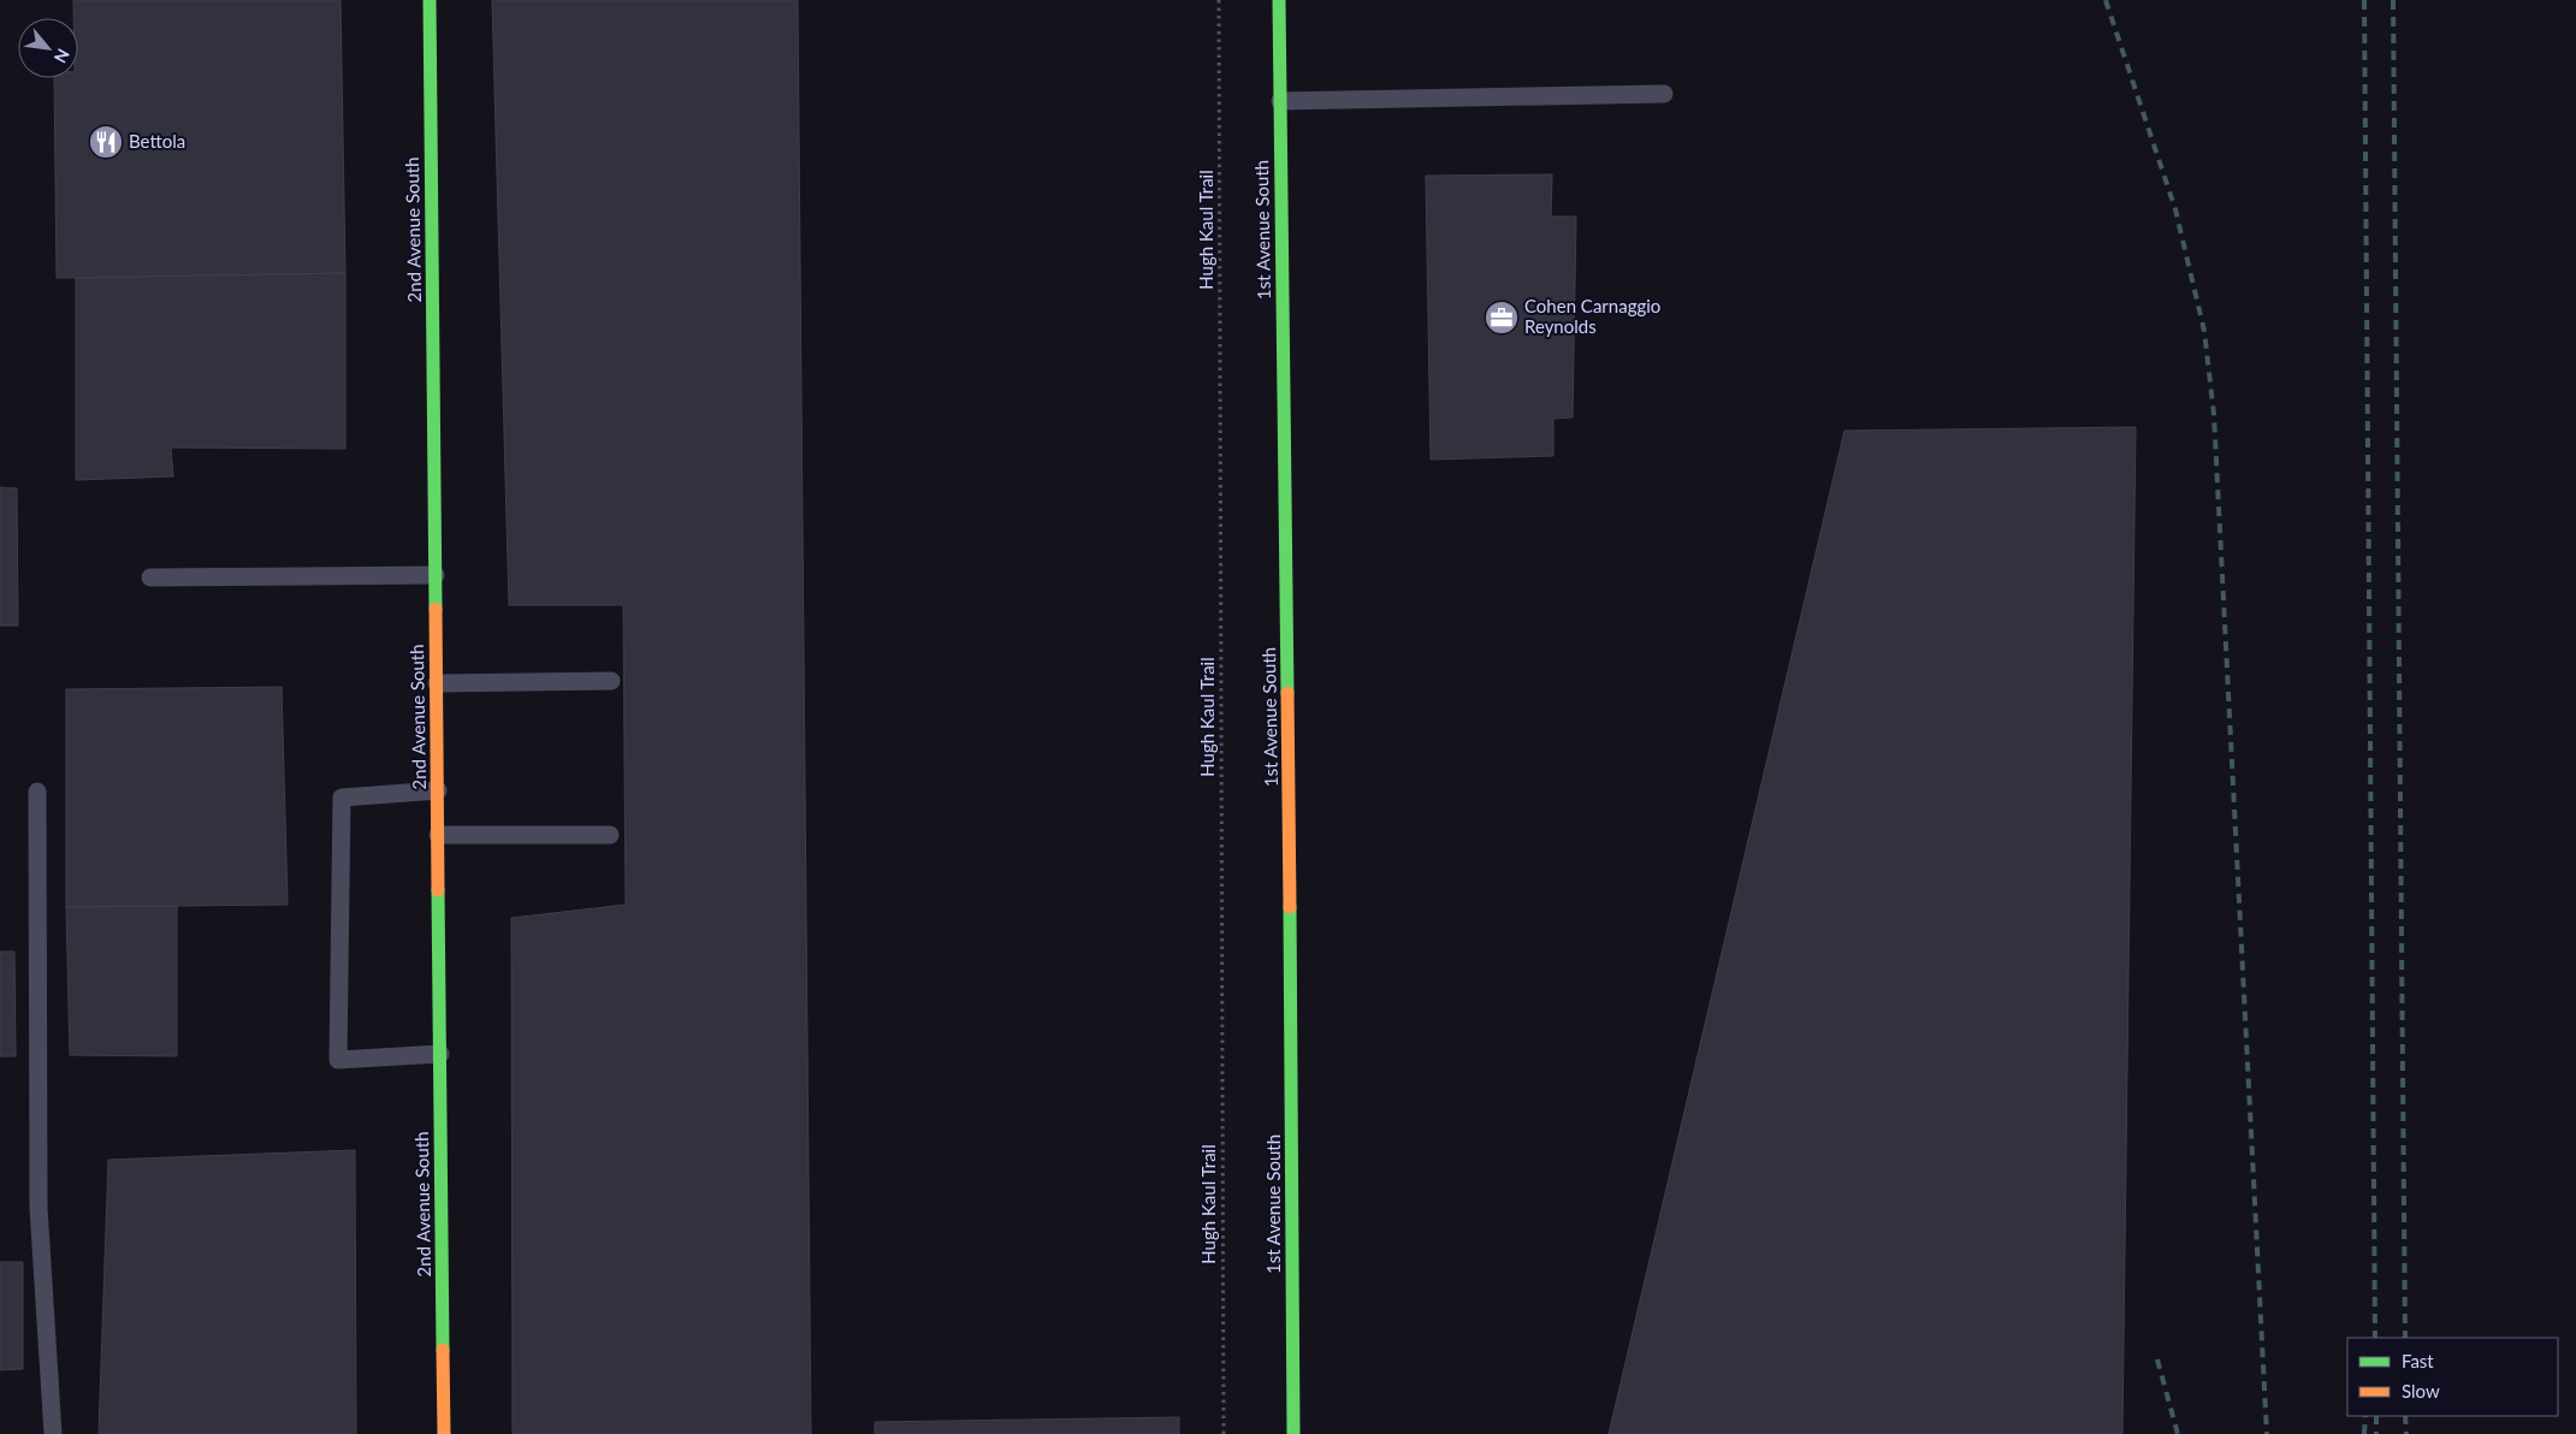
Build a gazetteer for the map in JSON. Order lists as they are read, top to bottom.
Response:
{
  "streets": {
    "street": ["2nd Avenue South", "1st Avenue South"],
    "path": ["Hugh Kaul Trail"]
  },
  "places": {
    "restaurant": ["Bettola"],
    "office": ["Cohen Carnaggio Reynolds"]
  },
  "legend": ["Fast", "Slow"],
  "north": "bottom right"
}
